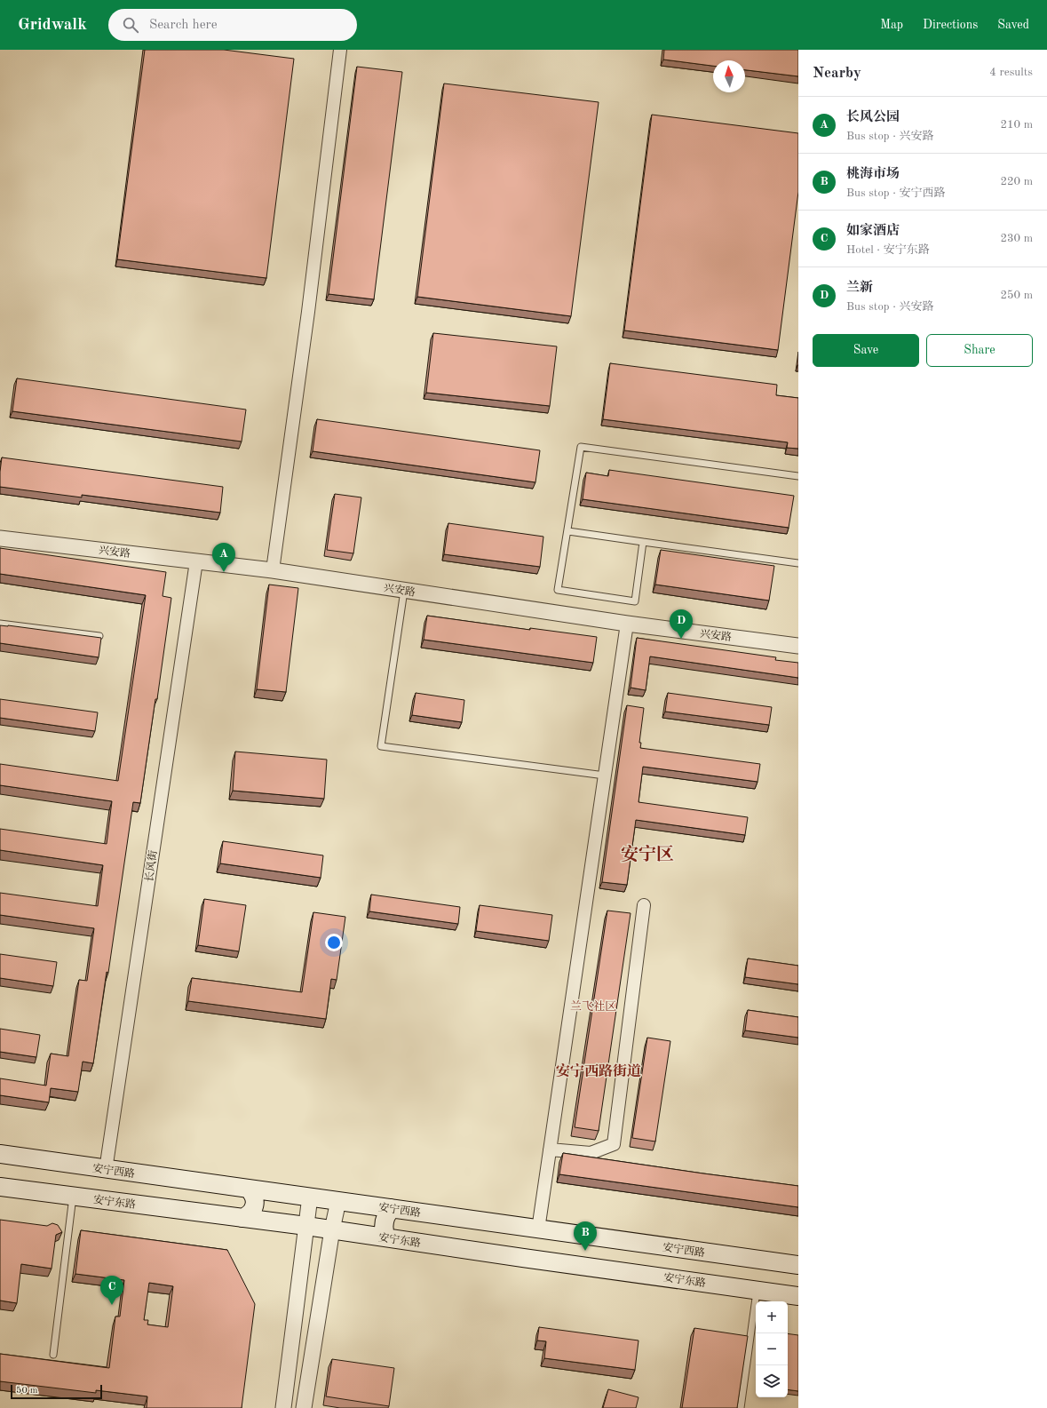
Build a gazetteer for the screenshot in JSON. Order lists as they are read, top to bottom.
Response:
{
  "streets": {
    "main road": ["安宁西路", "安宁东路"],
    "street": ["兴安路", "长风街"]
  },
  "crossings": [
    ["兴安路", "长风街"],
    ["长风街", "安宁西路"]
  ],
  "districts": ["安宁区", "兰飞社区", "安宁西路街道"],
  "scale_bar": "50 m",
  "north": "top",
  "page": {
    "header": "Gridwalk",
    "search": "Search here",
    "nav": ["Map", "Directions", "Saved"],
    "heading": ["Nearby", "4 results"],
    "list": [
      {
        "mark": "A",
        "name": "长风公园",
        "note": "Bus stop · 兴安路",
        "value": "210 m"
      },
      {
        "mark": "B",
        "name": "桃海市场",
        "note": "Bus stop · 安宁西路",
        "value": "220 m"
      },
      {
        "mark": "C",
        "name": "如家酒店",
        "note": "Hotel · 安宁东路",
        "value": "230 m"
      },
      {
        "mark": "D",
        "name": "兰新",
        "note": "Bus stop · 兴安路",
        "value": "250 m"
      }
    ],
    "buttons": ["Save", "Share"],
    "pins": [
      "A",
      "D",
      "B",
      "C"
    ],
    "map_buttons": ["+", "−"],
    "scale": "50 m"
  }
}
